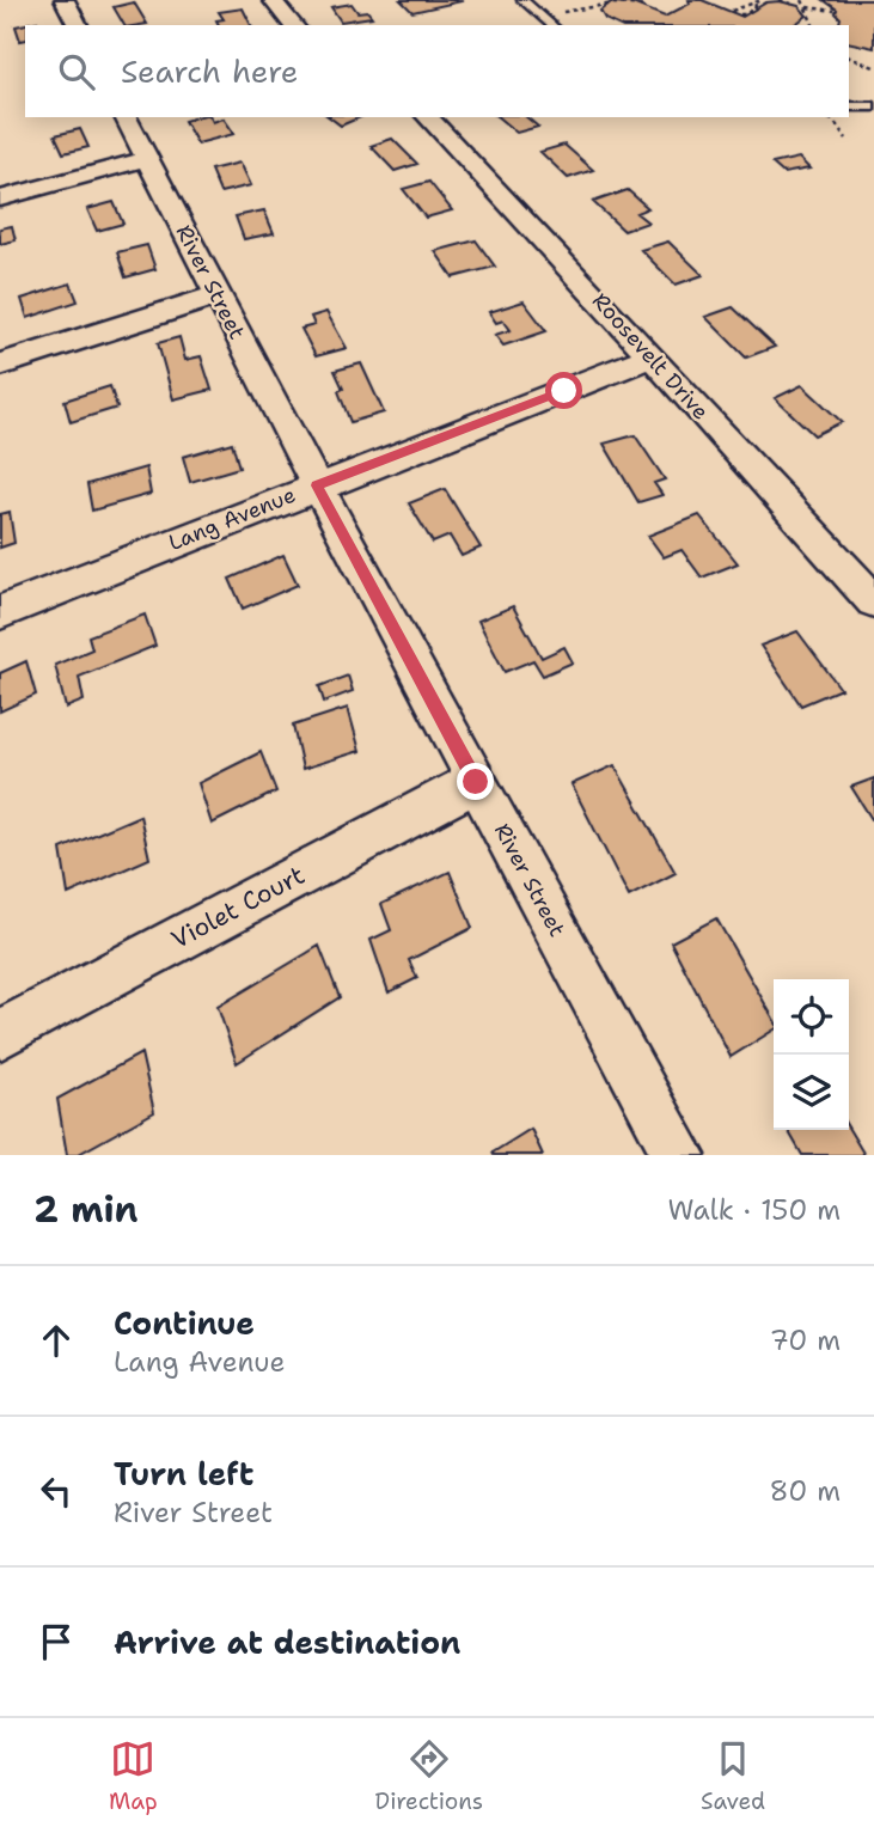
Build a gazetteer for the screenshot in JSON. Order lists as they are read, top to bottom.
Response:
{
  "streets": {
    "street": [
      "River Street",
      "Roosevelt Drive",
      "Lang Avenue",
      "Violet Court"
    ]
  },
  "crossings": [
    ["River Street", "Lang Avenue"],
    ["River Street", "Violet Court"],
    ["Roosevelt Drive", "Lang Avenue"]
  ],
  "page": {
    "search": "Search here",
    "heading": ["2 min", "Walk · 150 m"],
    "list": [
      ["Continue", "Lang Avenue", "70 m"],
      ["Turn left", "River Street", "80 m"],
      "Arrive at destination"
    ],
    "nav": ["Map", "Directions", "Saved"]
  }
}
